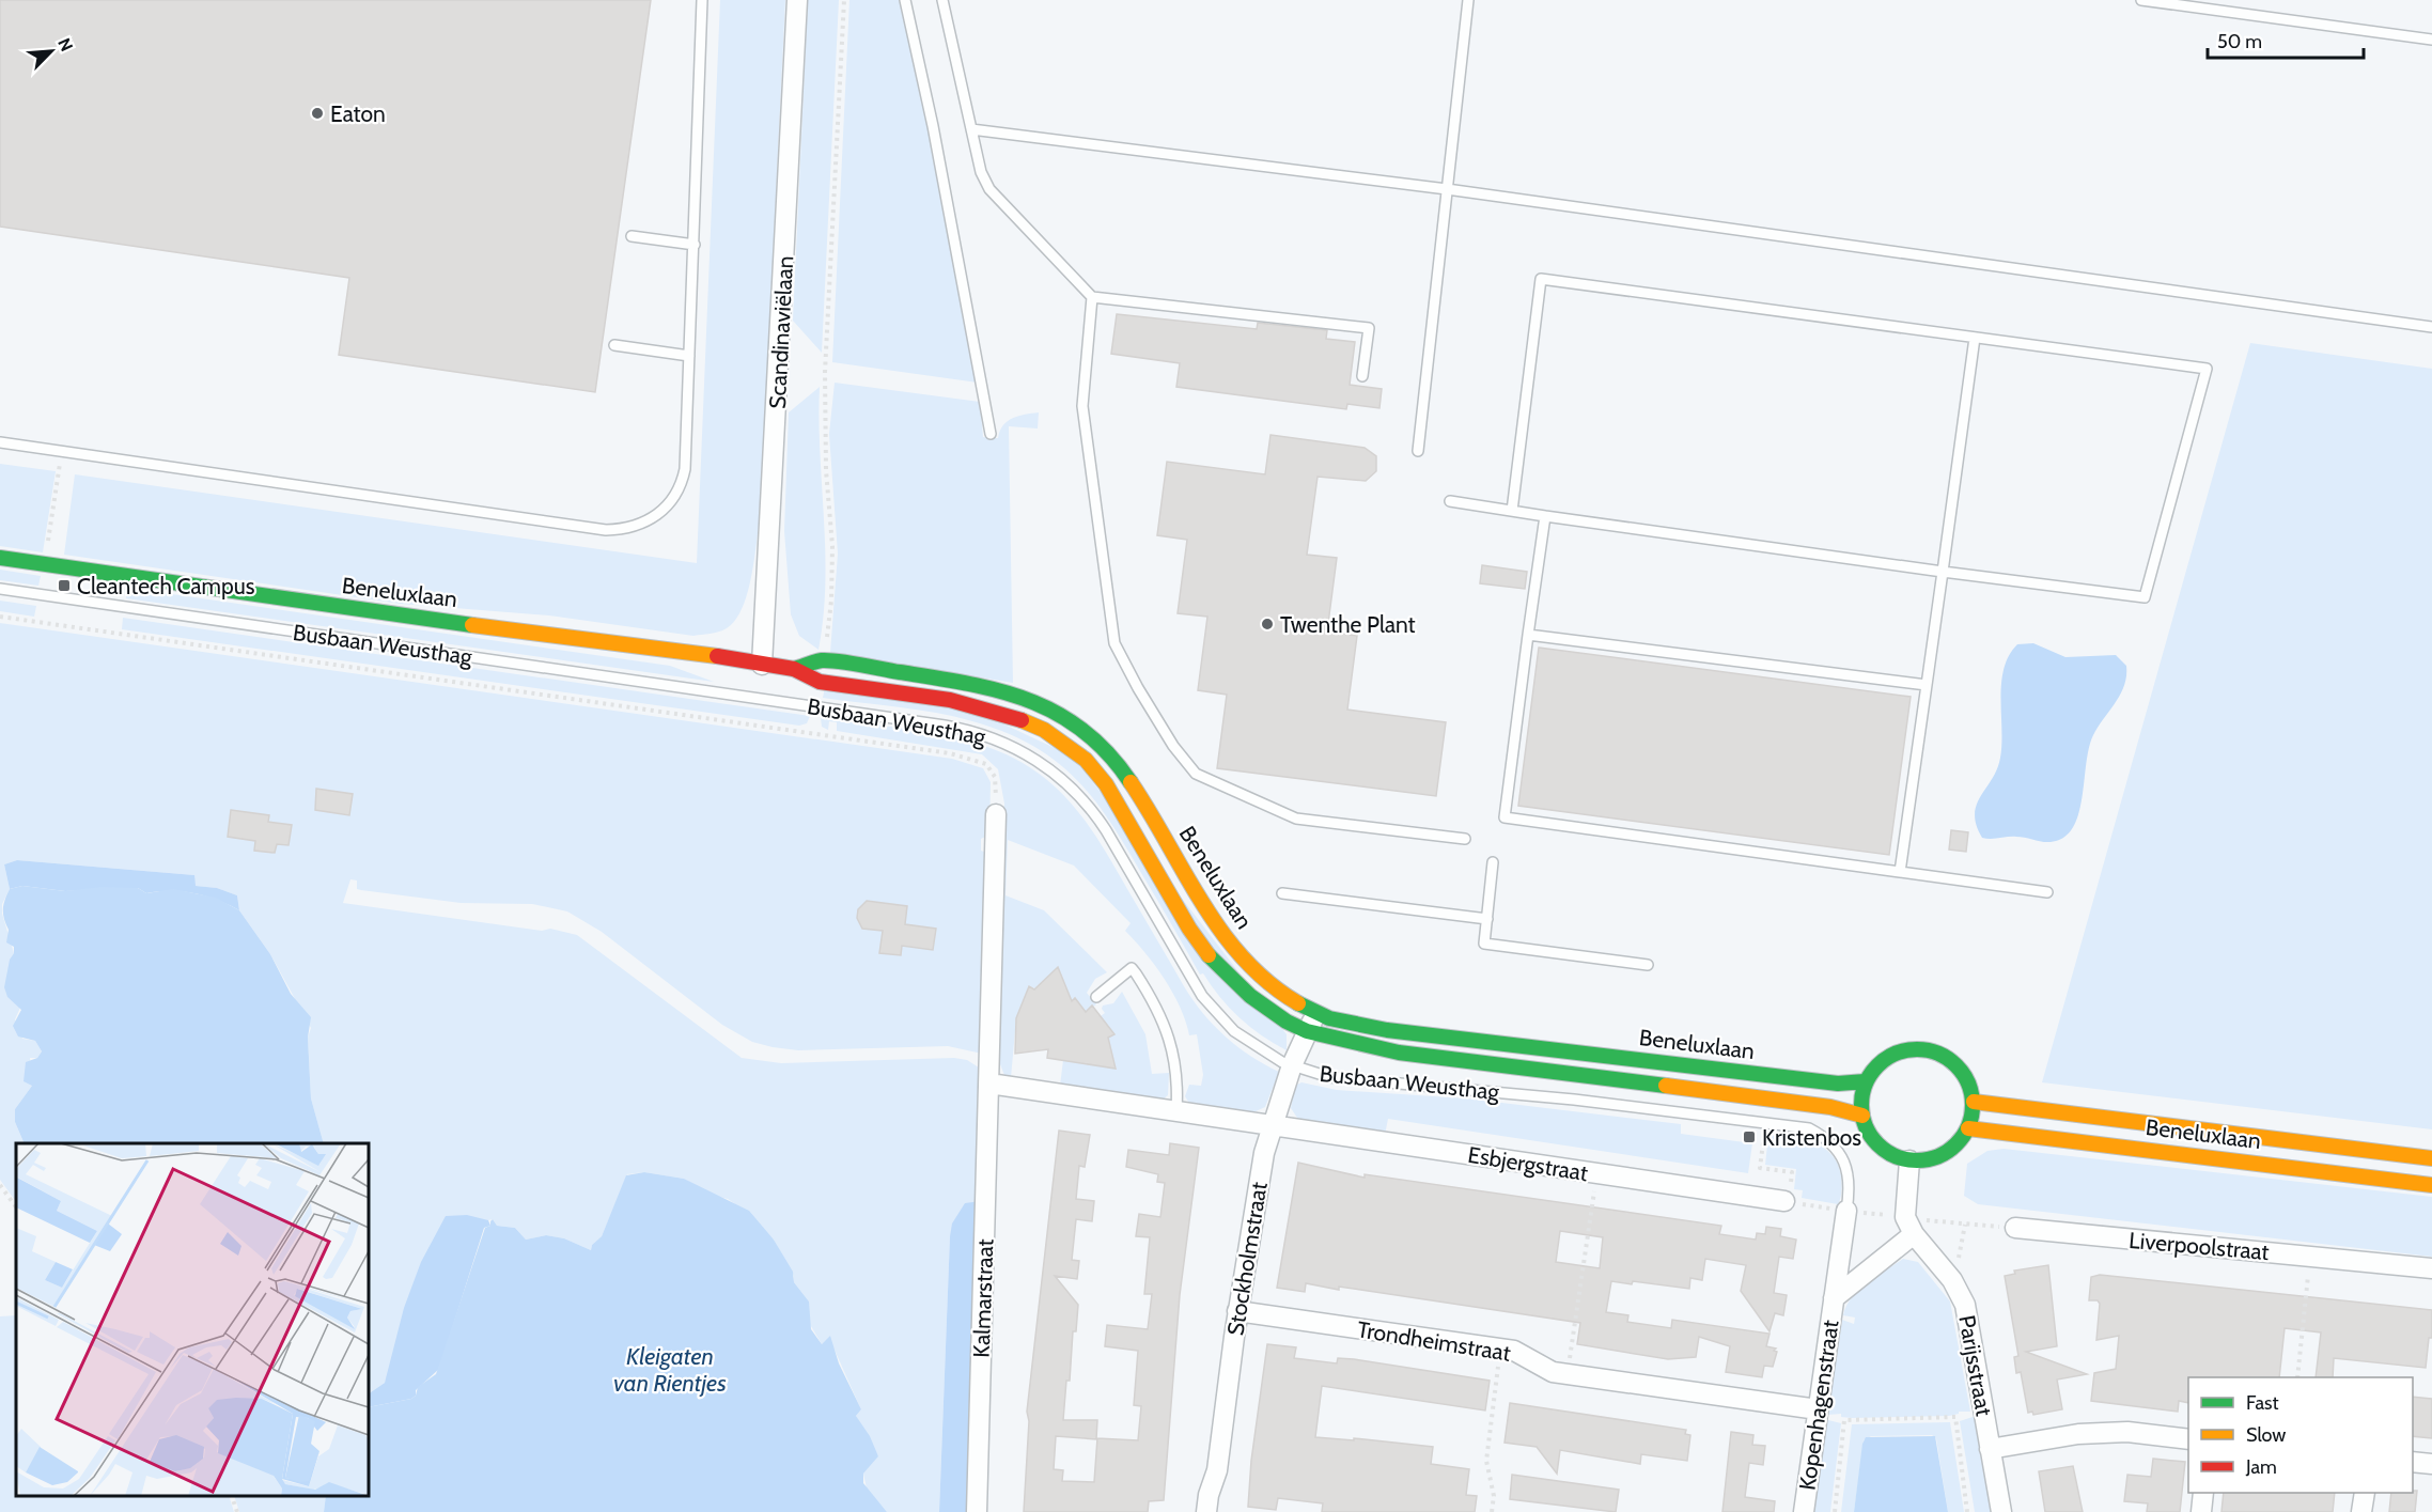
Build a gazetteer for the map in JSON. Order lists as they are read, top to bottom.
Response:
{
  "streets": {
    "street": [
      "Scandinaviëlaan",
      "Beneluxlaan",
      "Esbjergstraat",
      "Liverpoolstraat",
      "Stockholmstraat",
      "Kalmarstraat",
      "Trondheimstraat",
      "Parijsstraat",
      "Kopenhagenstraat"
    ],
    "lane": ["Busbaan Weusthag"]
  },
  "crossings": [
    ["Scandinaviëlaan", "Beneluxlaan"],
    ["Beneluxlaan", "Stockholmstraat"],
    ["Busbaan Weusthag", "Stockholmstraat"],
    ["Busbaan Weusthag", "Kopenhagenstraat"],
    ["Esbjergstraat", "Stockholmstraat"],
    ["Stockholmstraat", "Trondheimstraat"],
    ["Trondheimstraat", "Kopenhagenstraat"],
    ["Parijsstraat", "Kopenhagenstraat"]
  ],
  "water": ["Kleigaten van Rientjes"],
  "places": {
    "other": ["Eaton", "Twenthe Plant"],
    "transit": ["Cleantech Campus", "Kristenbos"]
  },
  "legend": ["Fast", "Slow", "Jam"],
  "scale_bar": "50 m",
  "north": "top right"
}
